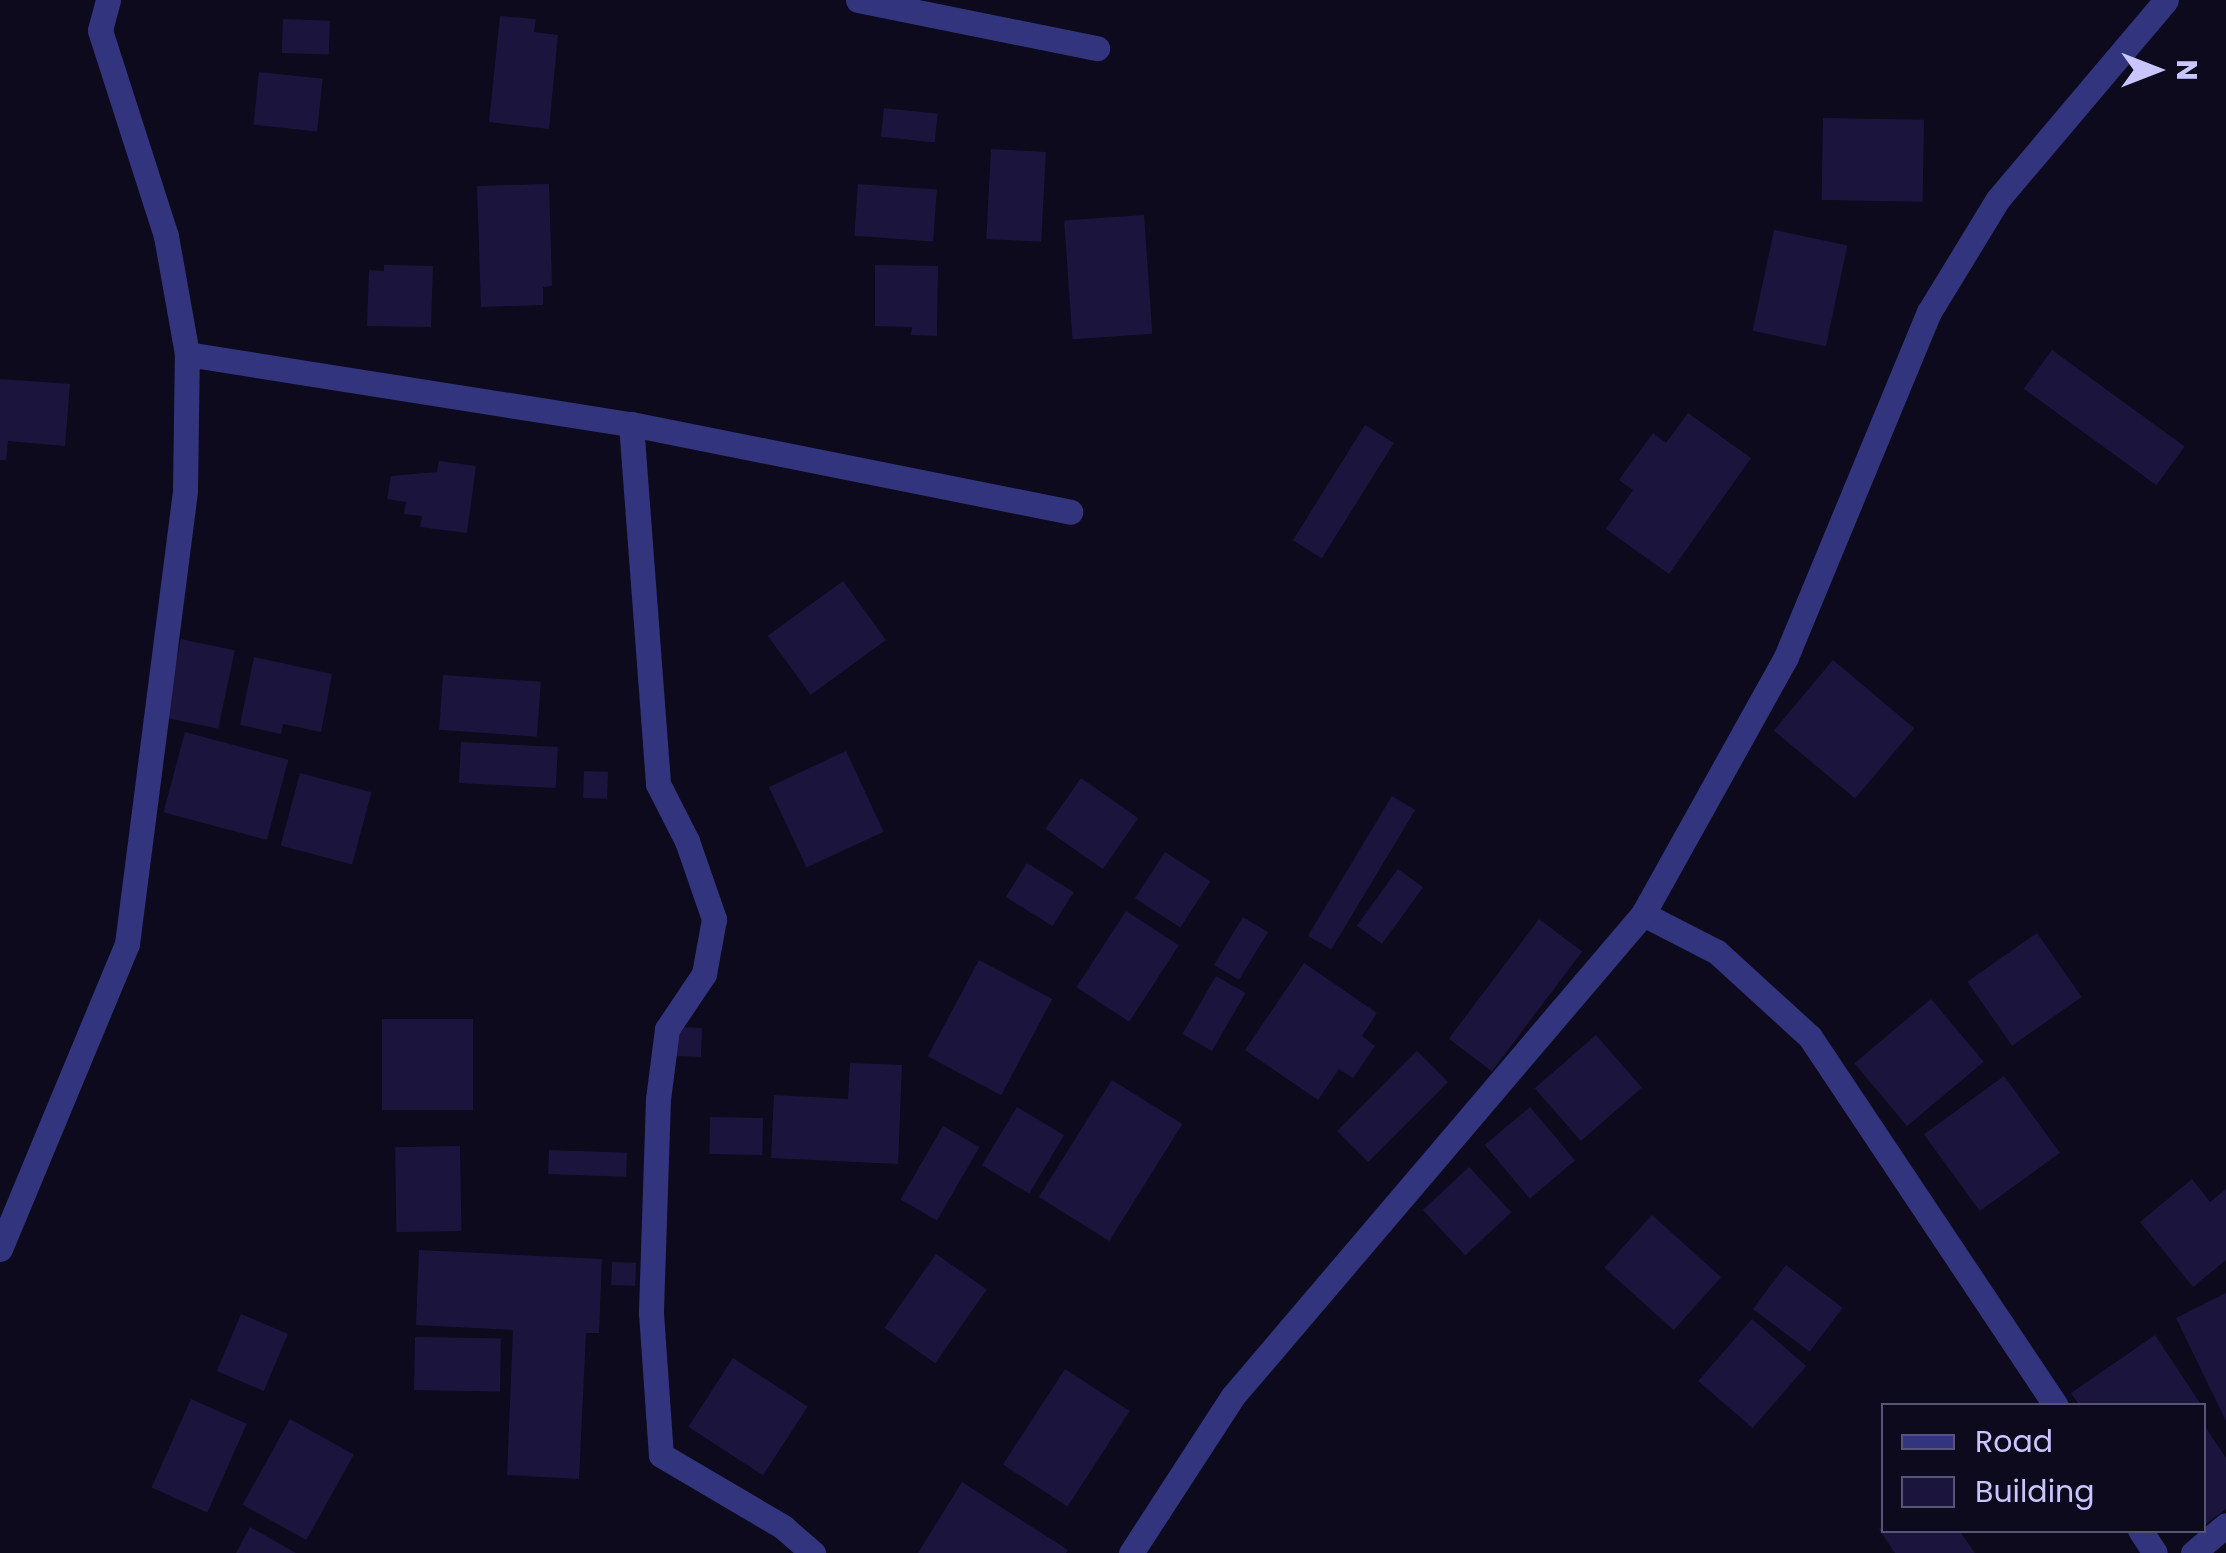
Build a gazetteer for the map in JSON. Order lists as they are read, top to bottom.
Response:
{
  "legend": ["Road", "Building"],
  "north": "right"
}
